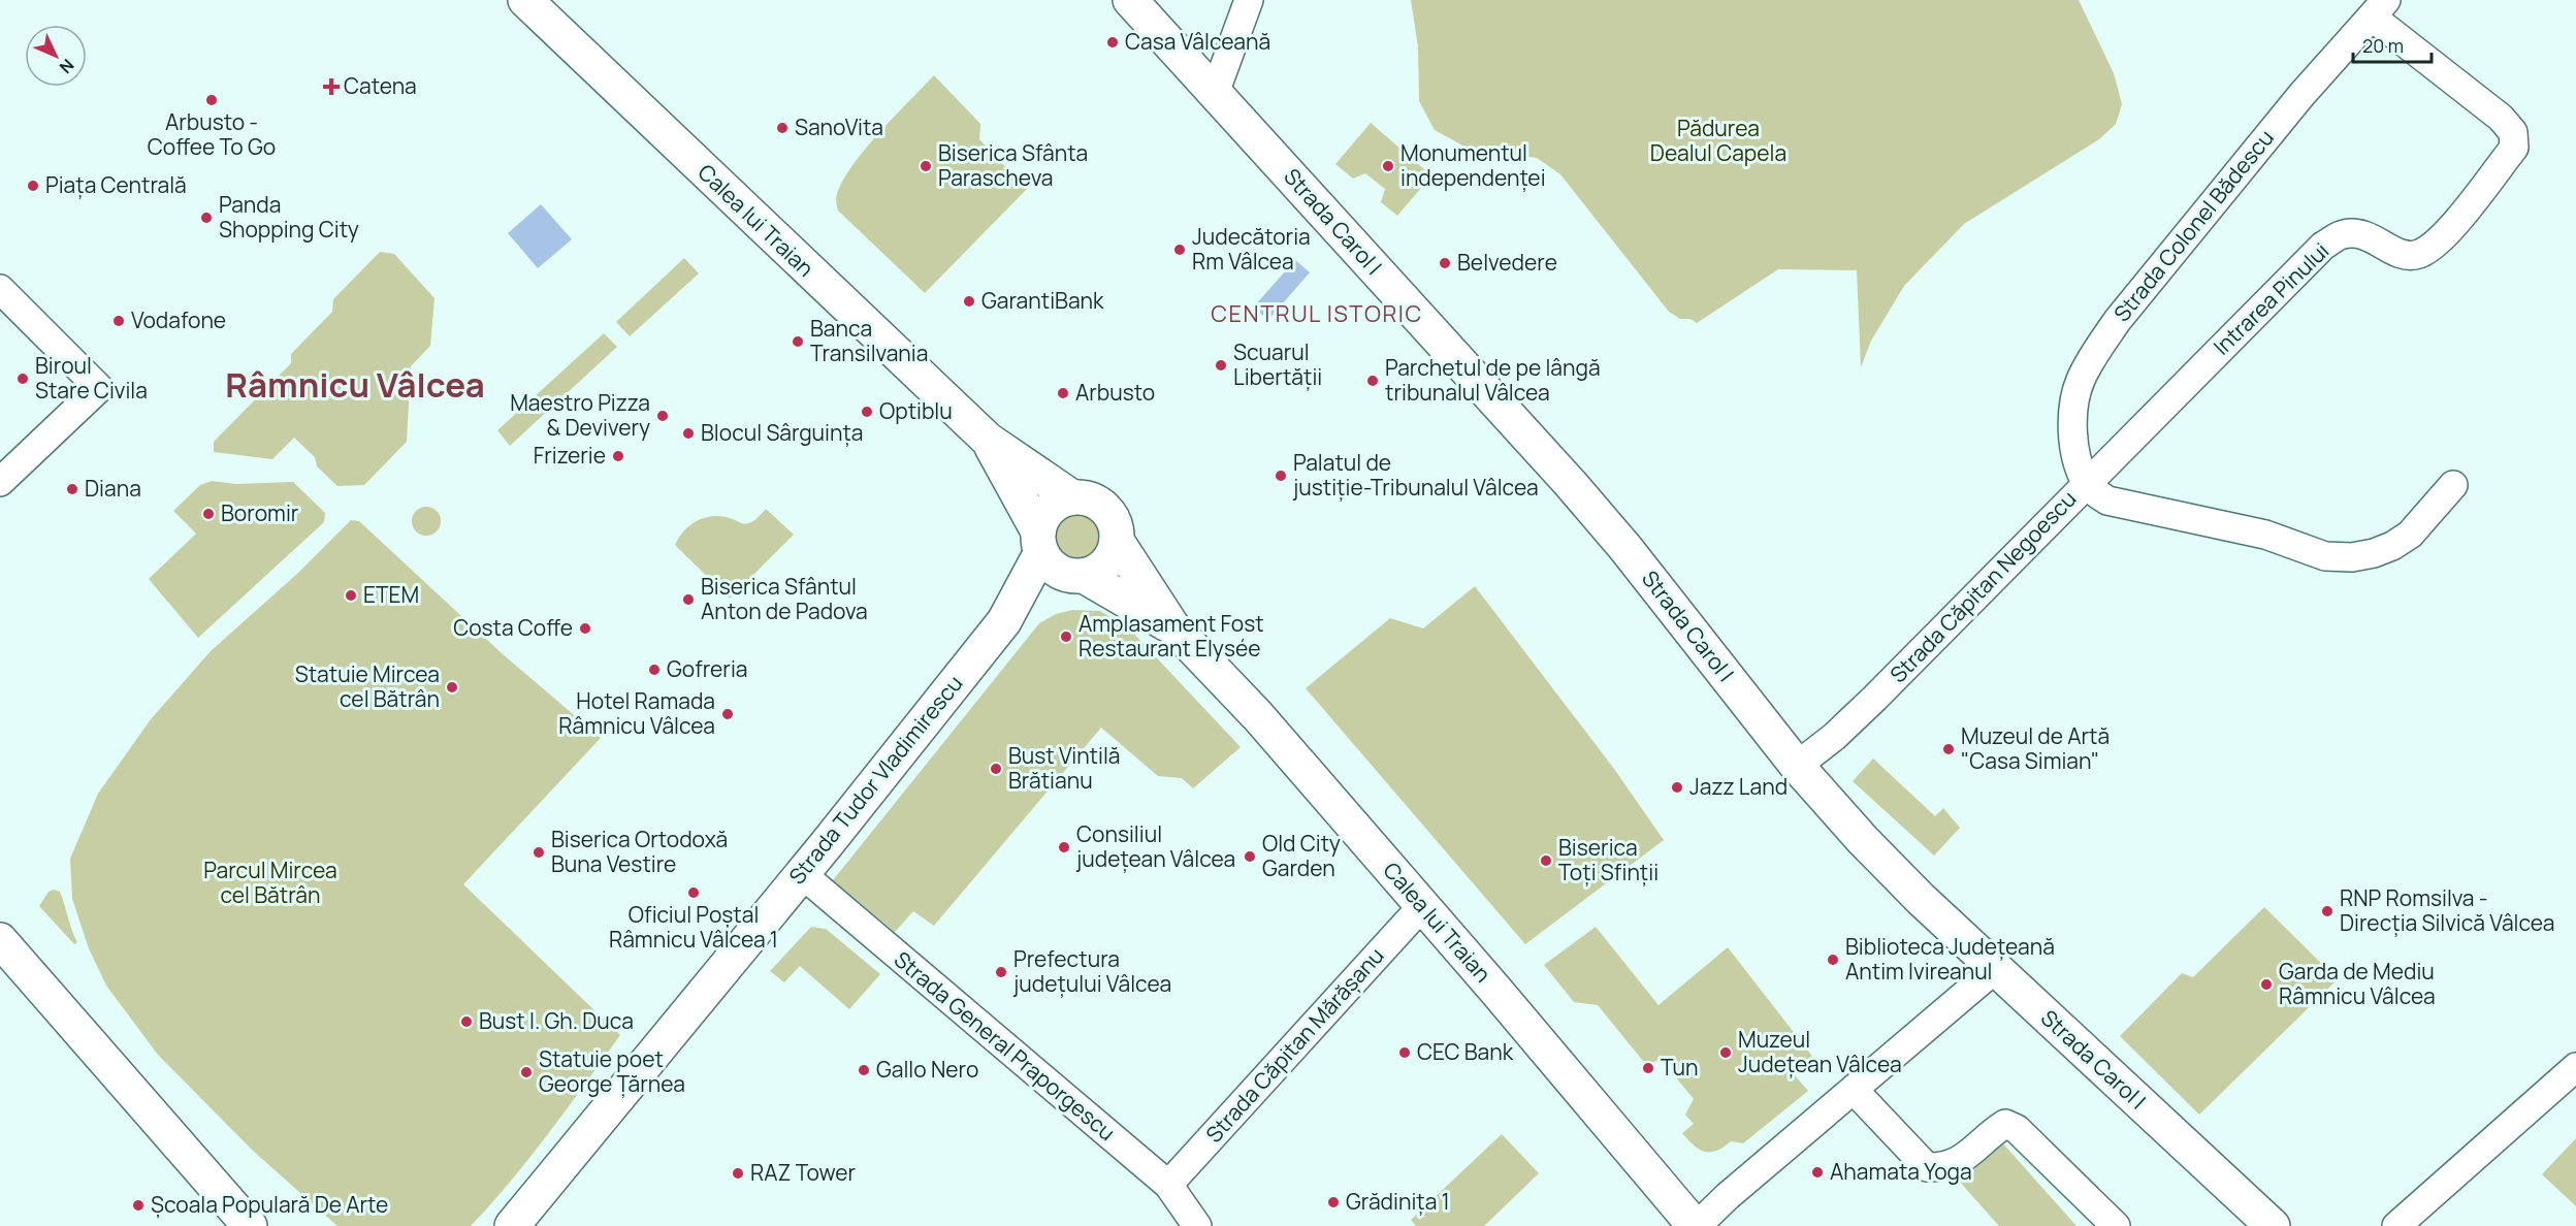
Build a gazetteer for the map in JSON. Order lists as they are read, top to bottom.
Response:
{
  "streets": {
    "main road": ["Calea lui Traian", "Strada Carol I", "Strada Tudor Vladimirescu"],
    "street": [
      "Strada Colonel Bădescu",
      "Intrarea Pinului",
      "Strada Căpitan Negoescu",
      "Strada Căpitan Mărășanu",
      "Strada General Praporgescu"
    ]
  },
  "crossings": [
    ["Calea lui Traian", "Strada Tudor Vladimirescu"],
    ["Calea lui Traian", "Strada Căpitan Mărășanu"],
    ["Strada Carol I", "Strada Căpitan Negoescu"],
    ["Strada Colonel Bădescu", "Intrarea Pinului"],
    ["Strada Colonel Bădescu", "Strada Căpitan Negoescu"],
    ["Intrarea Pinului", "Strada Căpitan Negoescu"],
    ["Strada Tudor Vladimirescu", "Strada General Praporgescu"],
    ["Strada Căpitan Mărășanu", "Strada General Praporgescu"]
  ],
  "districts": ["CENTRUL ISTORIC", "Râmnicu Vâlcea"],
  "parks": ["Pădurea Dealul Capela", "Parcul Mircea cel Bătrân"],
  "places": {
    "other": [
      "Casa Vâlceană",
      "Arbusto - Coffee To Go",
      "SanoVita",
      "Biserica Sfânta Parascheva",
      "Monumentul independenței",
      "Piața Centrală",
      "Panda Shopping City",
      "Judecătoria Rm Vâlcea",
      "Belvedere",
      "GarantiBank",
      "Vodafone",
      "Banca Transilvania",
      "Scuarul Libertății",
      "Biroul Stare Civila",
      "Parchetul de pe lângă tribunalul Vâlcea",
      "Arbusto",
      "Optiblu",
      "Maestro Pizza & Devivery",
      "Blocul Sârguința",
      "Frizerie",
      "Palatul de justiție-Tribunalul Vâlcea",
      "Diana",
      "Boromir",
      "ETEM",
      "Biserica Sfântul Anton de Padova",
      "Costa Coffe",
      "Amplasament Fost Restaurant Elysée",
      "Gofreria",
      "Statuie Mircea cel Bătrân",
      "Hotel Ramada Râmnicu Vâlcea",
      "Muzeul de Artă \"Casa Simian\"",
      "Bust Vintilă Brătianu",
      "Jazz Land",
      "Consiliul județean Vâlcea",
      "Biserica Ortodoxă Buna Vestire",
      "Old City Garden",
      "Biserica Toți Sfinții",
      "Oficiul Poștal Râmnicu Vâlcea 1",
      "RNP Romsilva - Direcția Silvică Vâlcea",
      "Biblioteca Județeană Antim Ivireanul",
      "Prefectura județului Vâlcea",
      "Garda de Mediu Râmnicu Vâlcea",
      "Bust I. Gh. Duca",
      "CEC Bank",
      "Muzeul Județean Vâlcea",
      "Tun",
      "Gallo Nero",
      "Statuie poet George Țărnea",
      "Ahamata Yoga",
      "RAZ Tower",
      "Grădinița 1",
      "Școala Populară De Arte"
    ],
    "health": ["Catena"]
  },
  "scale_bar": "20 m",
  "north": "bottom right"
}
